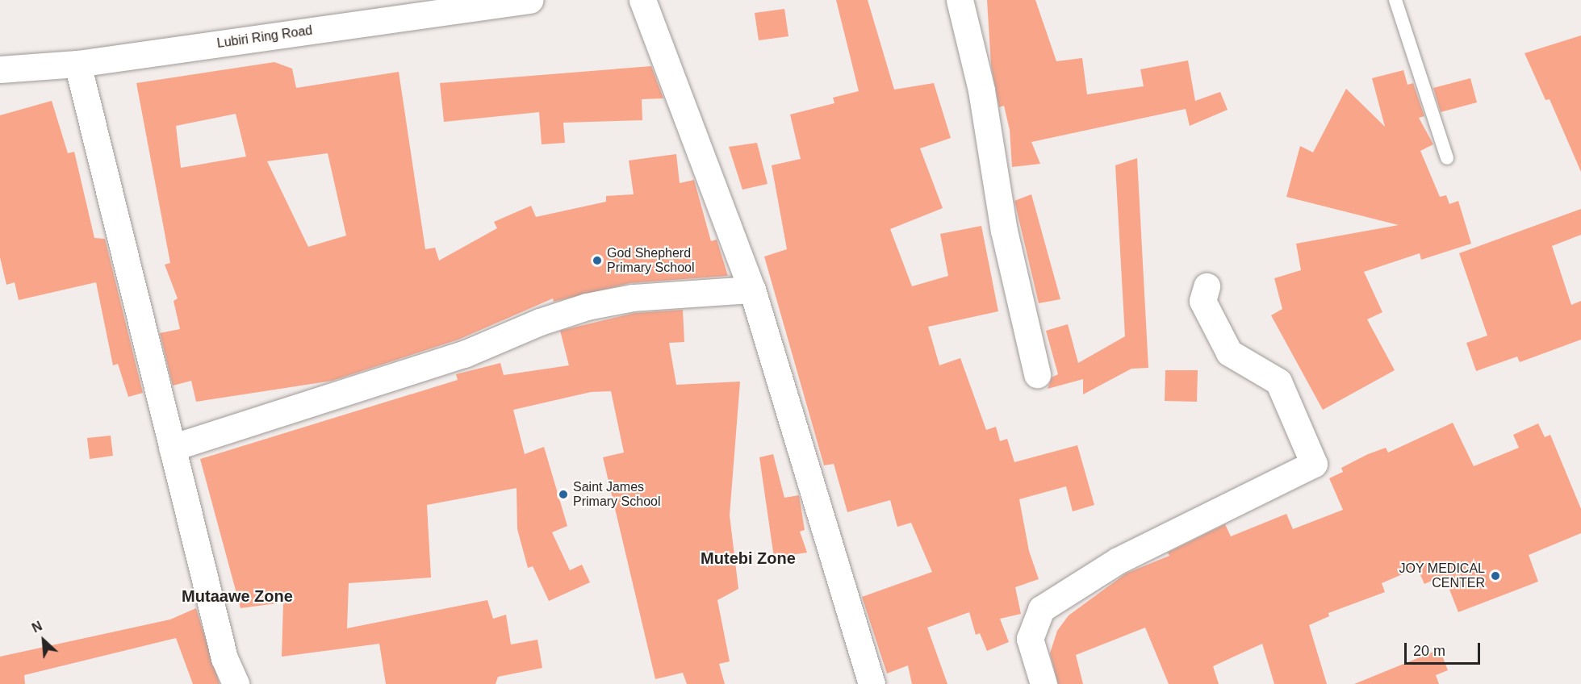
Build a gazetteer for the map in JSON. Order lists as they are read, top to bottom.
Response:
{
  "streets": {
    "street": ["Lubiri Ring Road"]
  },
  "districts": ["Mutebi Zone", "Mutaawe Zone"],
  "places": ["God Shepherd Primary School", "Saint James Primary School", "JOY MEDICAL CENTER"],
  "scale_bar": "20 m",
  "north": "top left"
}
